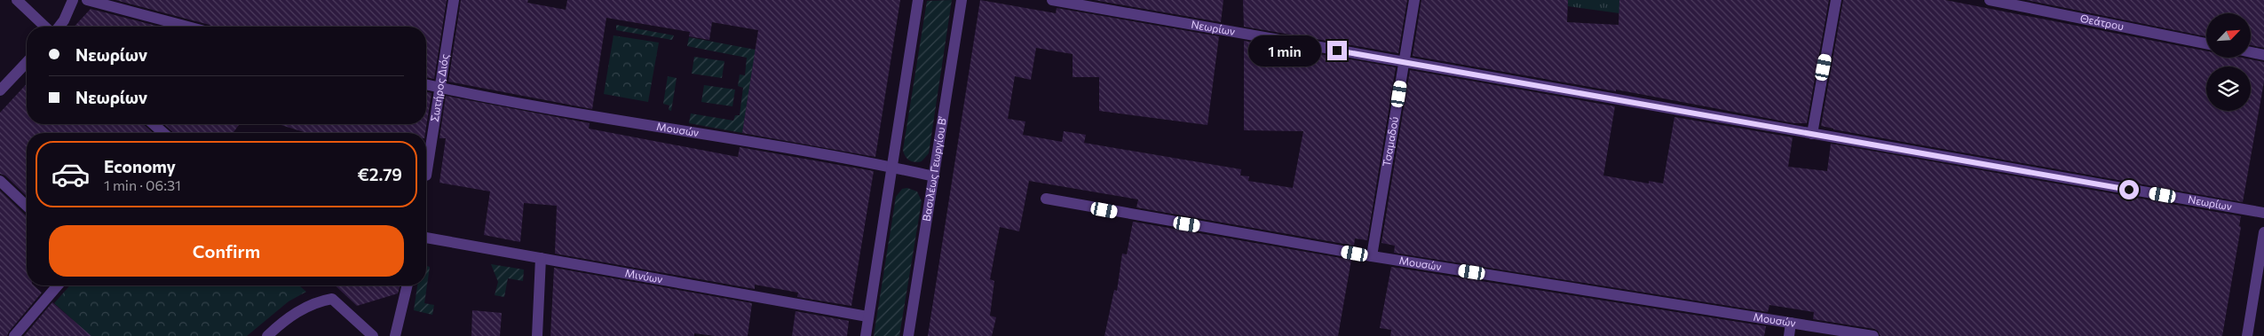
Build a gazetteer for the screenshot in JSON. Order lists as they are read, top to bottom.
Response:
{
  "streets": {
    "street": [
      "Θεάτρου",
      "Νεωρίων",
      "Σωτήρος Διός",
      "Μουσών",
      "Τσαμαδού",
      "Βασιλέως Γεωργίου Β'",
      "Μινύων"
    ]
  },
  "crossings": [
    ["Νεωρίων", "Τσαμαδού"],
    ["Σωτήρος Διός", "Μουσών"],
    ["Μουσών", "Τσαμαδού"],
    ["Μουσών", "Βασιλέως Γεωργίου Β'"]
  ],
  "north": "top right",
  "page": {
    "banner": ["Νεωρίων", "Νεωρίων"],
    "bubble": "1 min",
    "list": [
      {
        "name": "Economy",
        "note": "1 min · 06:31",
        "value": "€2.79"
      }
    ],
    "buttons": "Confirm"
  }
}
